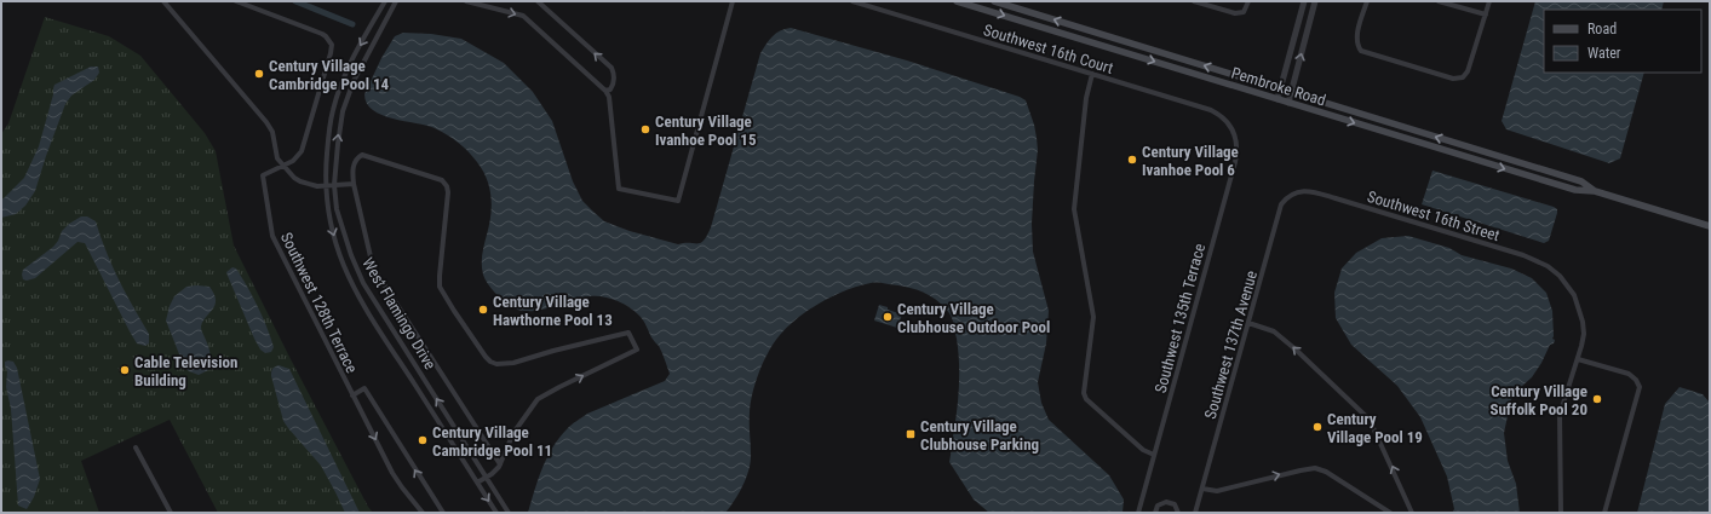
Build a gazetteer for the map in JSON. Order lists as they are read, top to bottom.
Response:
{
  "streets": {
    "main road": ["Pembroke Road"],
    "street": [
      "Southwest 16th Court",
      "Southwest 16th Street",
      "Southwest 128th Terrace",
      "West Flamingo Drive",
      "Southwest 135th Terrace",
      "Southwest 137th Avenue"
    ]
  },
  "crossings": [
    ["Southwest 16th Court", "Southwest 135th Terrace"],
    ["Southwest 16th Street", "Southwest 137th Avenue"]
  ],
  "places": {
    "other": [
      "Century Village Cambridge Pool 14",
      "Century Village Ivanhoe Pool 15",
      "Century Village Ivanhoe Pool 6",
      "Century Village Hawthorne Pool 13",
      "Century Village Clubhouse Outdoor Pool",
      "Cable Television Building",
      "Century Village Suffolk Pool 20",
      "Century Village Pool 19",
      "Century Village Cambridge Pool 11"
    ],
    "transit": ["Century Village Clubhouse Parking"]
  },
  "legend": ["Road", "Water"]
}
